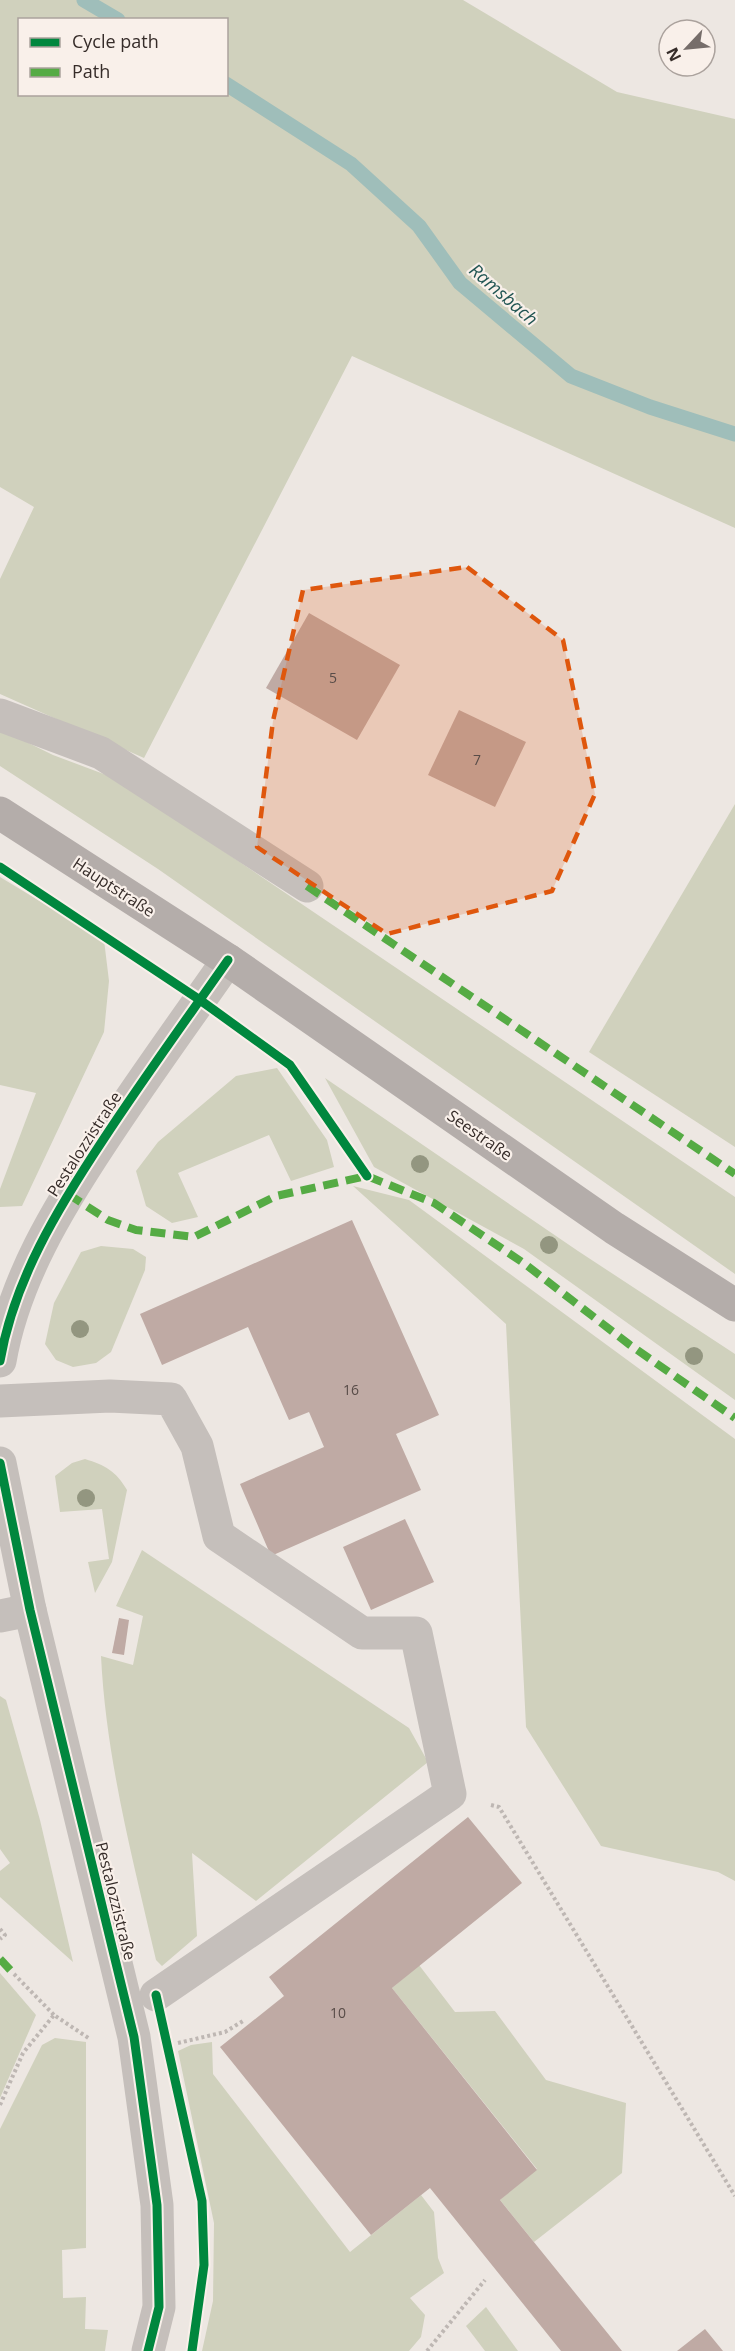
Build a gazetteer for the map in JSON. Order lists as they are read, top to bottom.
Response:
{
  "streets": {
    "main road": ["Hauptstraße", "Seestraße"],
    "street": ["Pestalozzistraße"]
  },
  "crossings": [
    ["Hauptstraße", "Seestraße"],
    ["Hauptstraße", "Pestalozzistraße"],
    ["Seestraße", "Pestalozzistraße"]
  ],
  "water": ["Ramsbach"],
  "house_numbers": [
    "5",
    "7",
    "16",
    "10"
  ],
  "legend": ["Cycle path", "Path"],
  "north": "bottom left"
}
